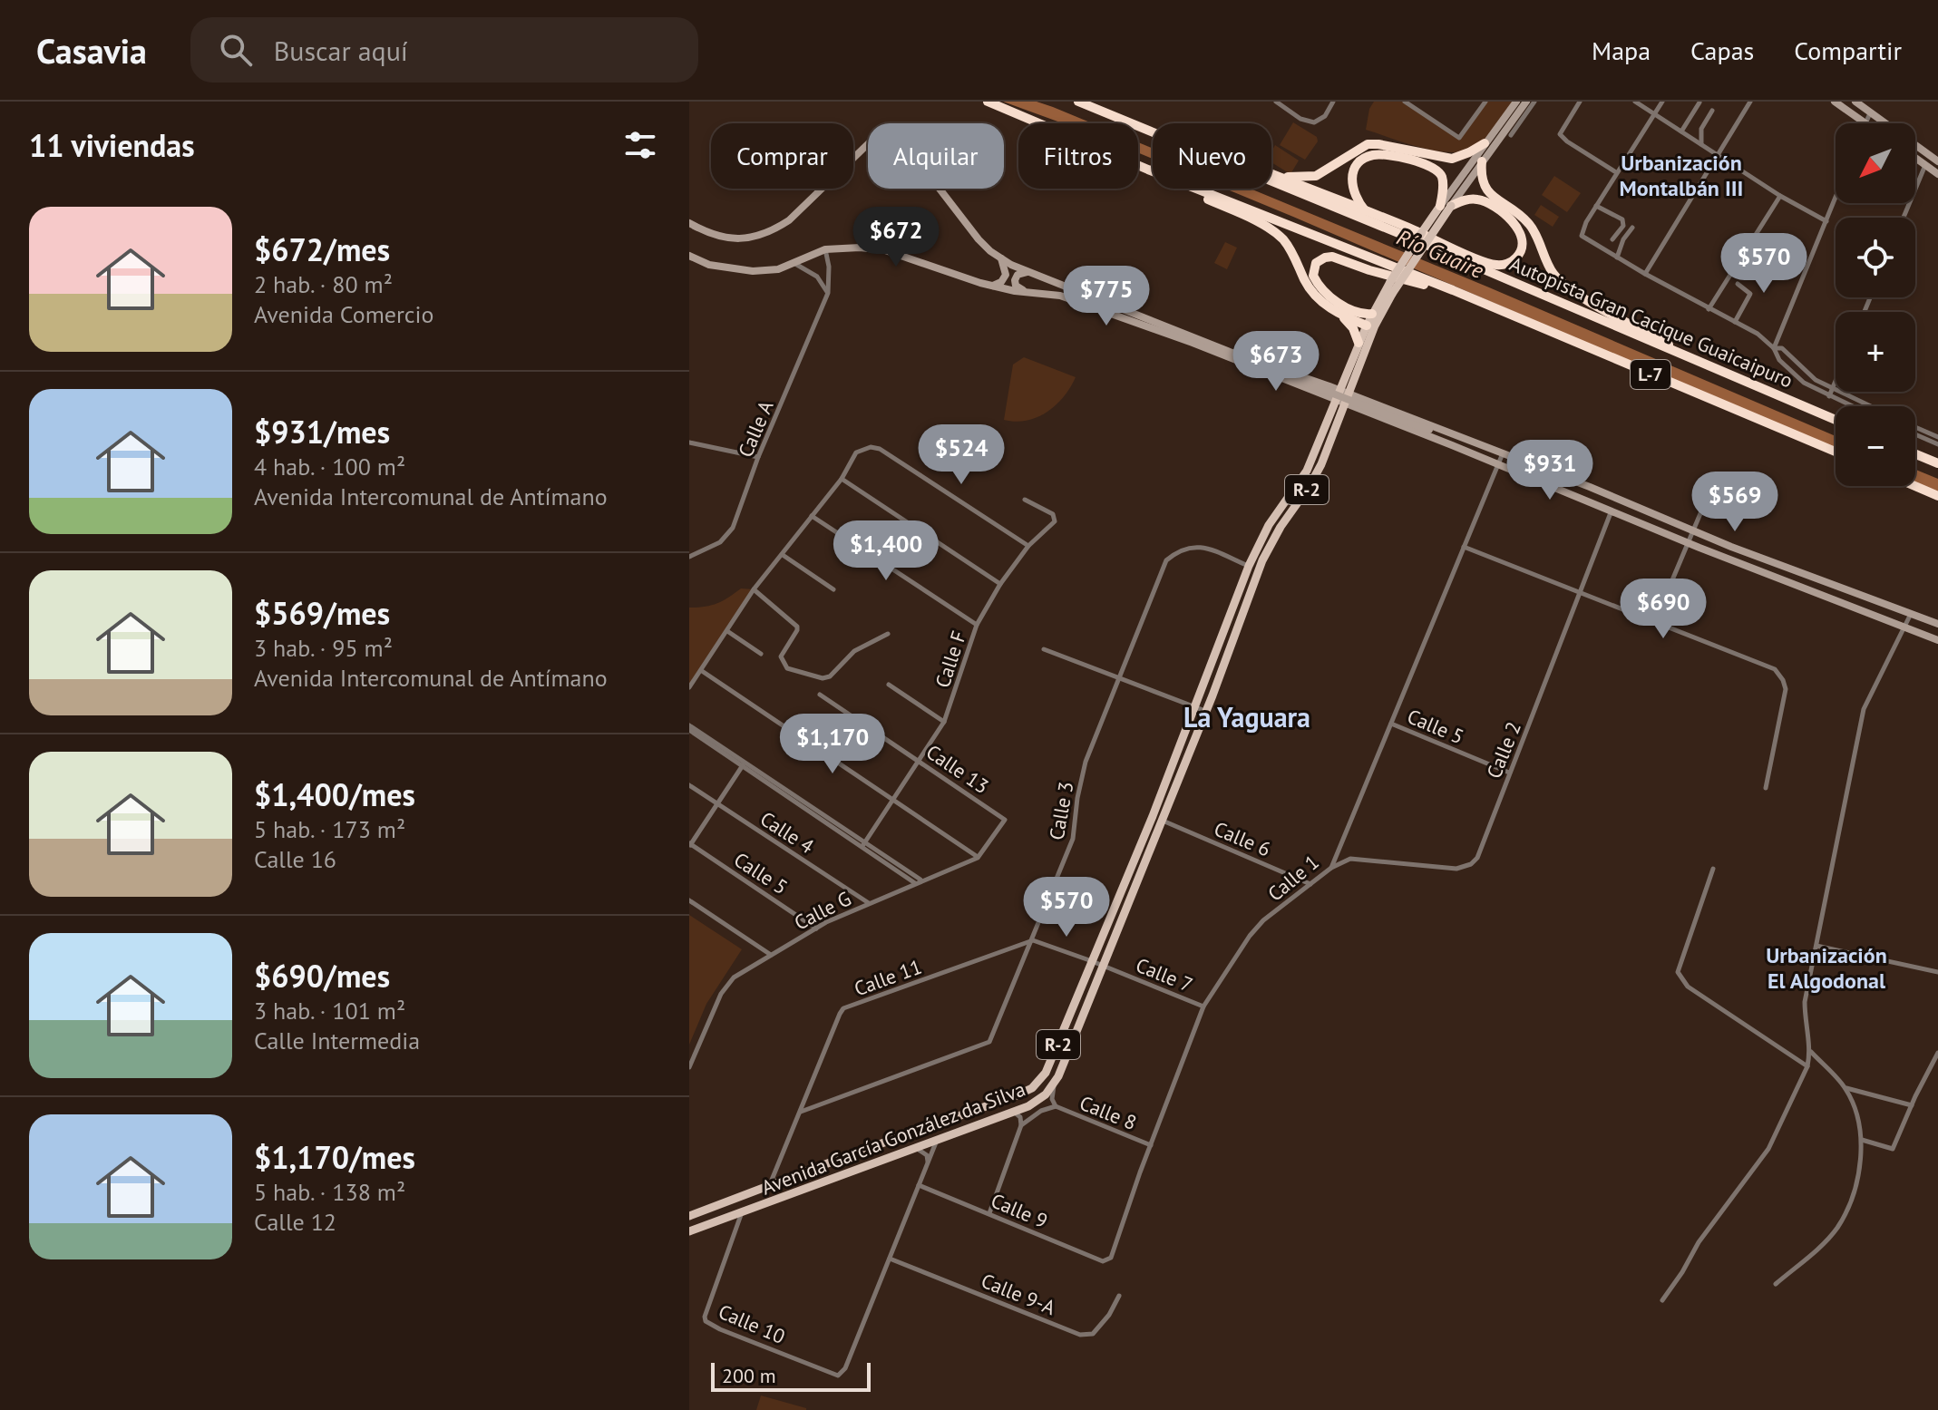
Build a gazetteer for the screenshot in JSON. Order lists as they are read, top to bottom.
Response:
{
  "streets": {
    "highway": ["Autopista Gran Cacique Guaicaipuro", "L-7"],
    "main road": ["R-2", "Avenida García González da Silva"],
    "street": [
      "Calle A",
      "Calle F",
      "Calle 5",
      "Calle 2",
      "Calle 13",
      "Calle 3",
      "Calle 4",
      "Calle 6",
      "Calle 1",
      "Calle G",
      "Calle 7",
      "Calle 11",
      "Calle 8",
      "Calle 9",
      "Calle 9-A",
      "Calle 10"
    ]
  },
  "crossings": [
    ["Calle F", "Calle 13"],
    ["Calle 5", "Calle 2"],
    ["Calle 5", "Calle 1"],
    ["Calle 5", "Calle G"],
    ["Calle 2", "Calle 1"],
    ["Calle 13", "Calle G"],
    ["Calle 3", "Calle 7"],
    ["Calle 3", "Calle 11"],
    ["Calle 3", "Avenida García González da Silva"],
    ["Calle 4", "Calle G"],
    ["Calle 6", "Calle 1"],
    ["Calle 6", "Avenida García González da Silva"],
    ["Calle 1", "Calle 7"],
    ["Calle 1", "Calle 8"],
    ["Calle 1", "Calle 9"],
    ["Calle 7", "Calle 11"],
    ["Calle 7", "Avenida García González da Silva"],
    ["Calle 11", "Avenida García González da Silva"],
    ["Avenida García González da Silva", "Calle 10"],
    ["Calle 9", "Calle 10"],
    ["Calle 9-A", "Calle 10"]
  ],
  "districts": ["Urbanización Montalbán III", "La Yaguara", "Urbanización El Algodonal"],
  "water": ["Río Guaire"],
  "scale_bar": "200 m",
  "north": "bottom left",
  "page": {
    "header": "Casavia",
    "search": "Buscar aquí",
    "nav": ["Mapa", "Capas", "Compartir"],
    "heading": "11 viviendas",
    "map_buttons": ["+", "−"],
    "chip": [
      "Comprar",
      "Alquilar",
      "Filtros",
      "Nuevo"
    ],
    "list": [
      {
        "name": "$672/mes",
        "note": "2 hab. · 80 m² · Avenida Comercio"
      },
      {
        "name": "$931/mes",
        "note": "4 hab. · 100 m² · Avenida Intercomunal de Antímano"
      },
      {
        "name": "$569/mes",
        "note": "3 hab. · 95 m² · Avenida Intercomunal de Antímano"
      },
      {
        "name": "$1,400/mes",
        "note": "5 hab. · 173 m² · Calle 16"
      },
      {
        "name": "$690/mes",
        "note": "3 hab. · 101 m² · Calle Intermedia"
      },
      {
        "name": "$1,170/mes",
        "note": "5 hab. · 138 m² · Calle 12"
      }
    ],
    "price": [
      "$672",
      "$570",
      "$775",
      "$673",
      "$524",
      "$931",
      "$569",
      "$1,400",
      "$690",
      "$1,170",
      "$570"
    ],
    "scale": "200 m"
  }
}
